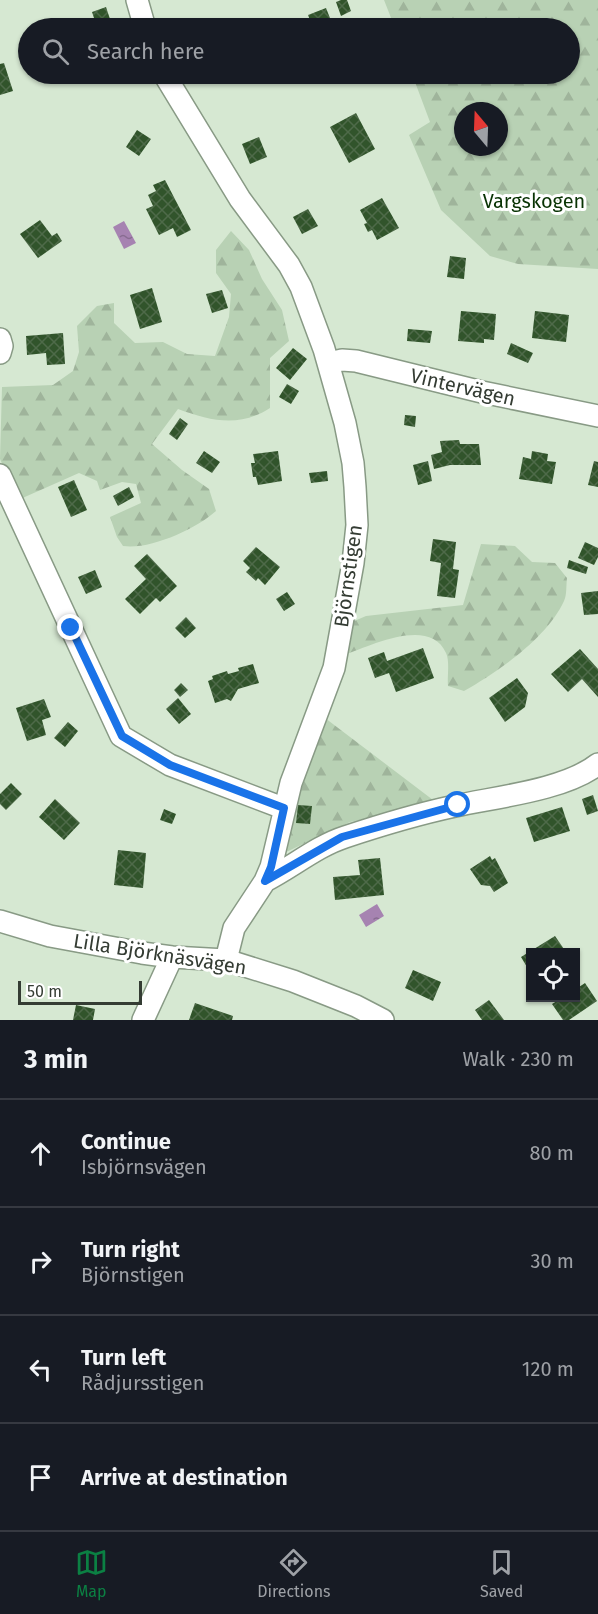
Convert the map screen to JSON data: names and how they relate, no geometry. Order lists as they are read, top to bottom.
{
  "streets": {
    "street": ["Vintervägen", "Björnstigen", "Lilla Björknäsvägen"]
  },
  "crossings": [
    ["Vintervägen", "Björnstigen"],
    ["Björnstigen", "Lilla Björknäsvägen"]
  ],
  "parks": ["Vargskogen"],
  "scale_bar": "50 m",
  "north": "top",
  "page": {
    "search": "Search here",
    "scale": "50 m",
    "heading": ["3 min", "Walk · 230 m"],
    "list": [
      ["Continue", "Isbjörnsvägen", "80 m"],
      ["Turn right", "Björnstigen", "30 m"],
      ["Turn left", "Rådjursstigen", "120 m"],
      "Arrive at destination"
    ],
    "nav": ["Map", "Directions", "Saved"]
  }
}
